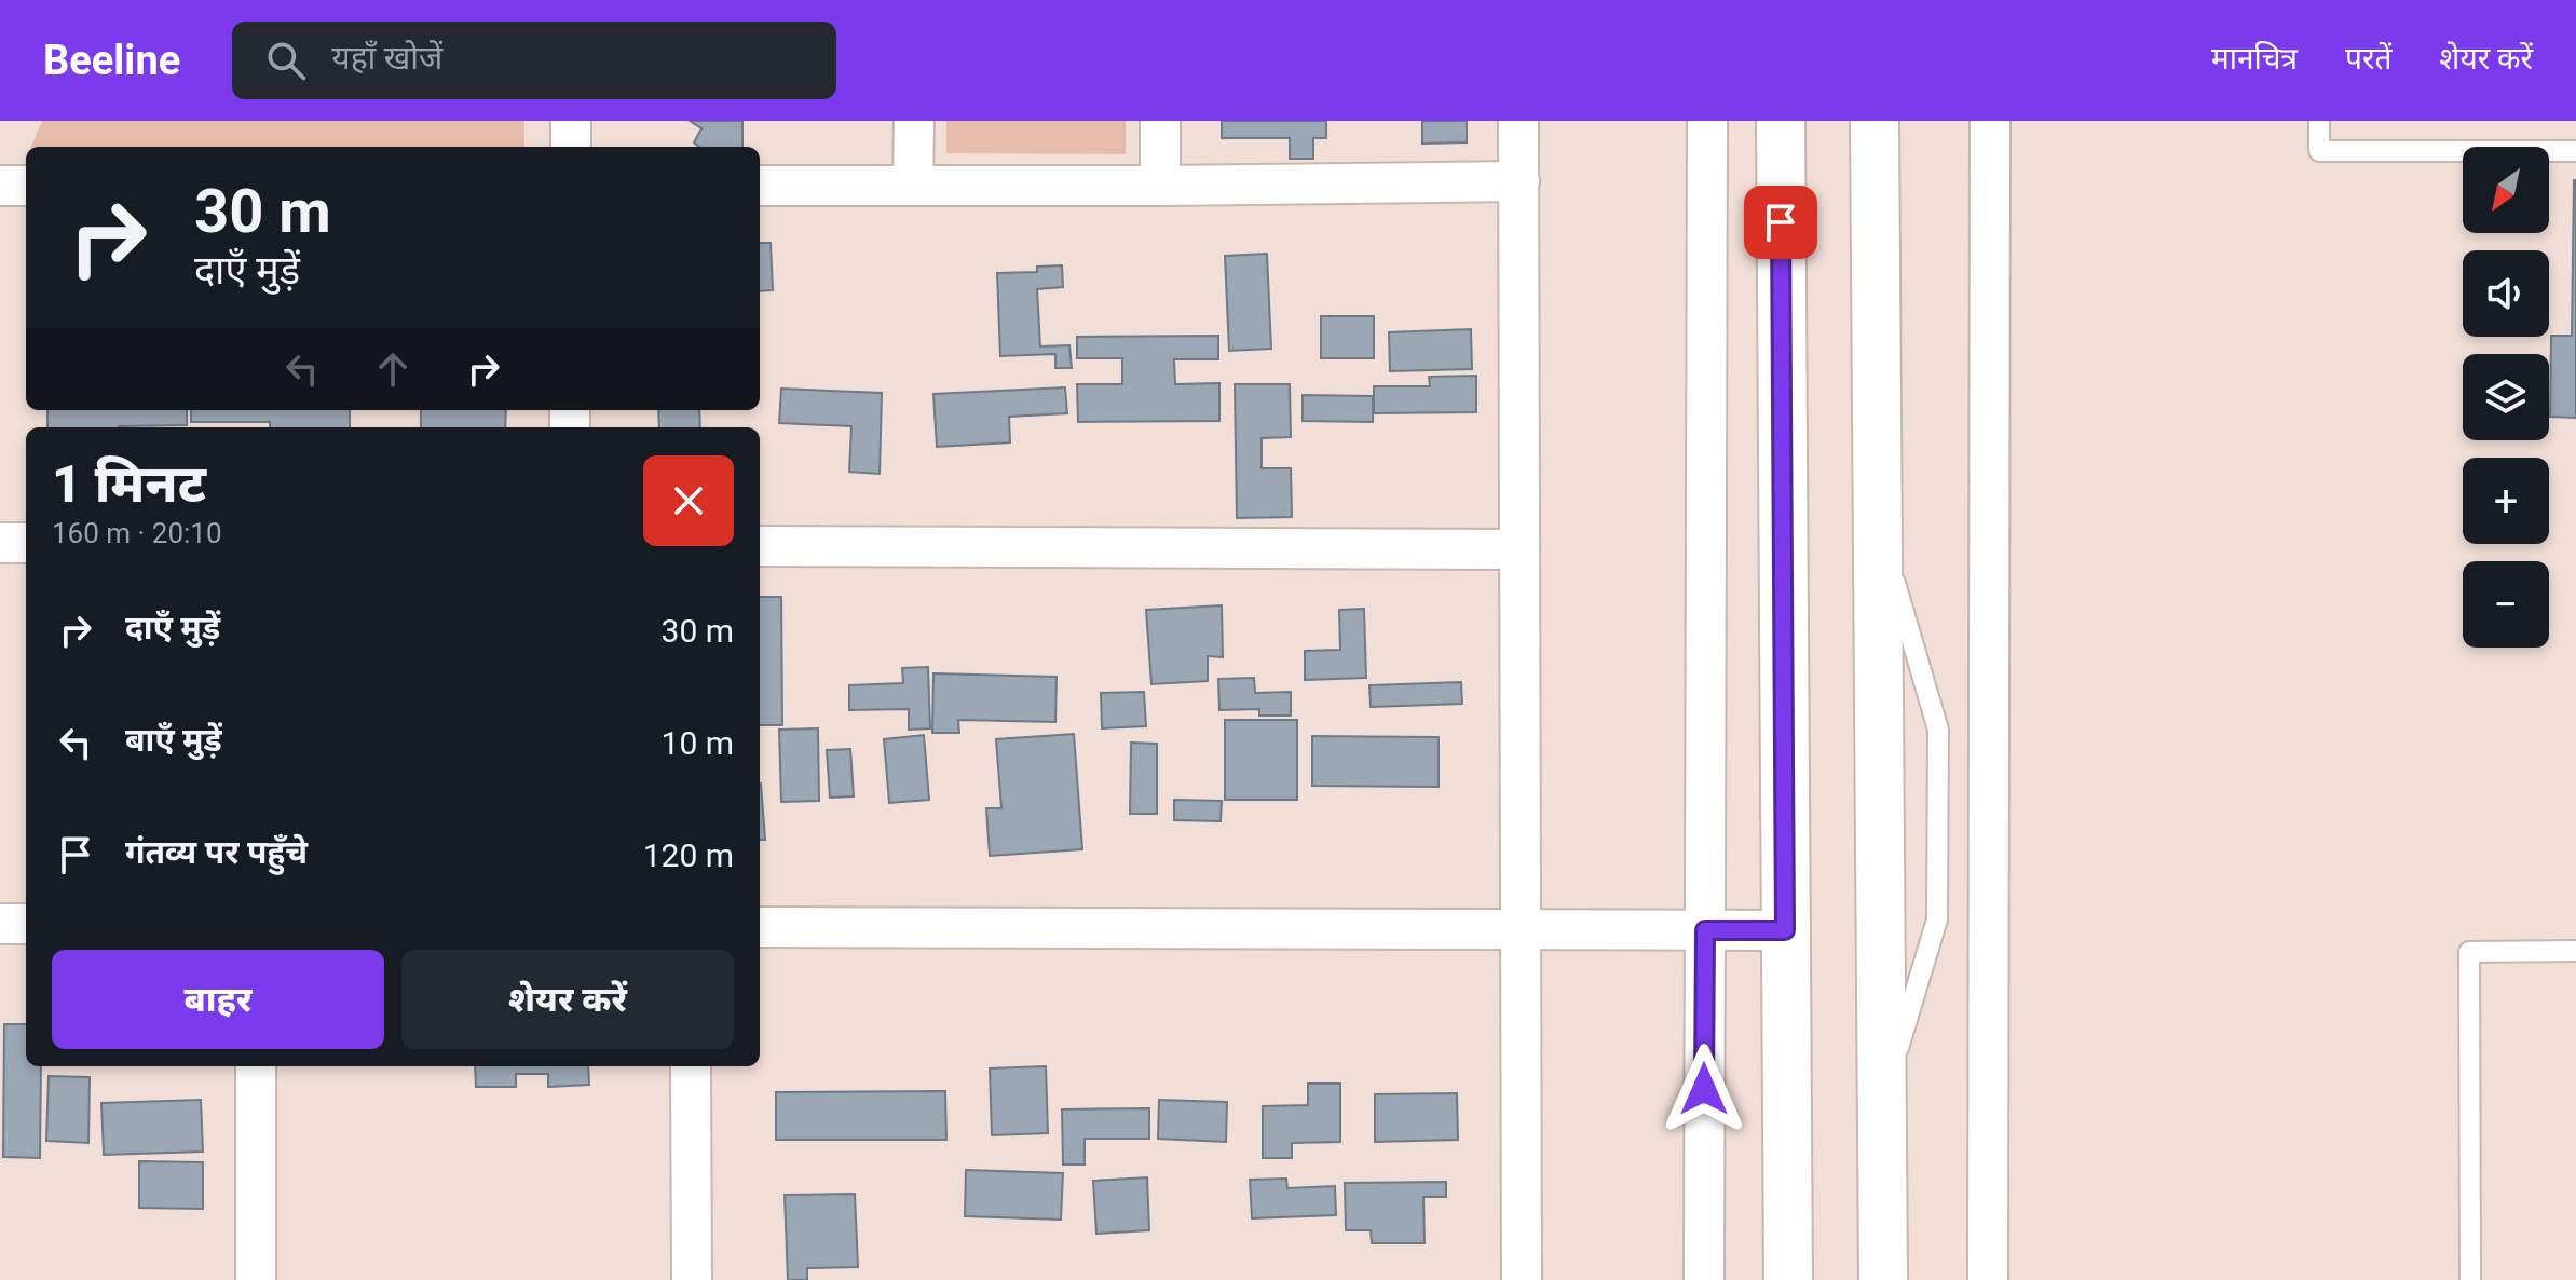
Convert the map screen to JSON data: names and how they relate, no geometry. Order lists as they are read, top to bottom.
{
  "north": "bottom left",
  "page": {
    "header": "Beeline",
    "search": "यहाँ खोजें",
    "nav": ["मानचित्र", "परतें", "शेयर करें"],
    "map_buttons": ["+", "−"],
    "turn": ["30 m", "दाएँ मुड़ें"],
    "heading": ["1 मिनट", "160 m · 20:10"],
    "list": [
      {
        "name": "दाएँ मुड़ें",
        "value": "30 m"
      },
      {
        "name": "बाएँ मुड़ें",
        "value": "10 m"
      },
      {
        "name": "गंतव्य पर पहुँचे",
        "value": "120 m"
      }
    ],
    "buttons": ["बाहर", "शेयर करें"]
  }
}
